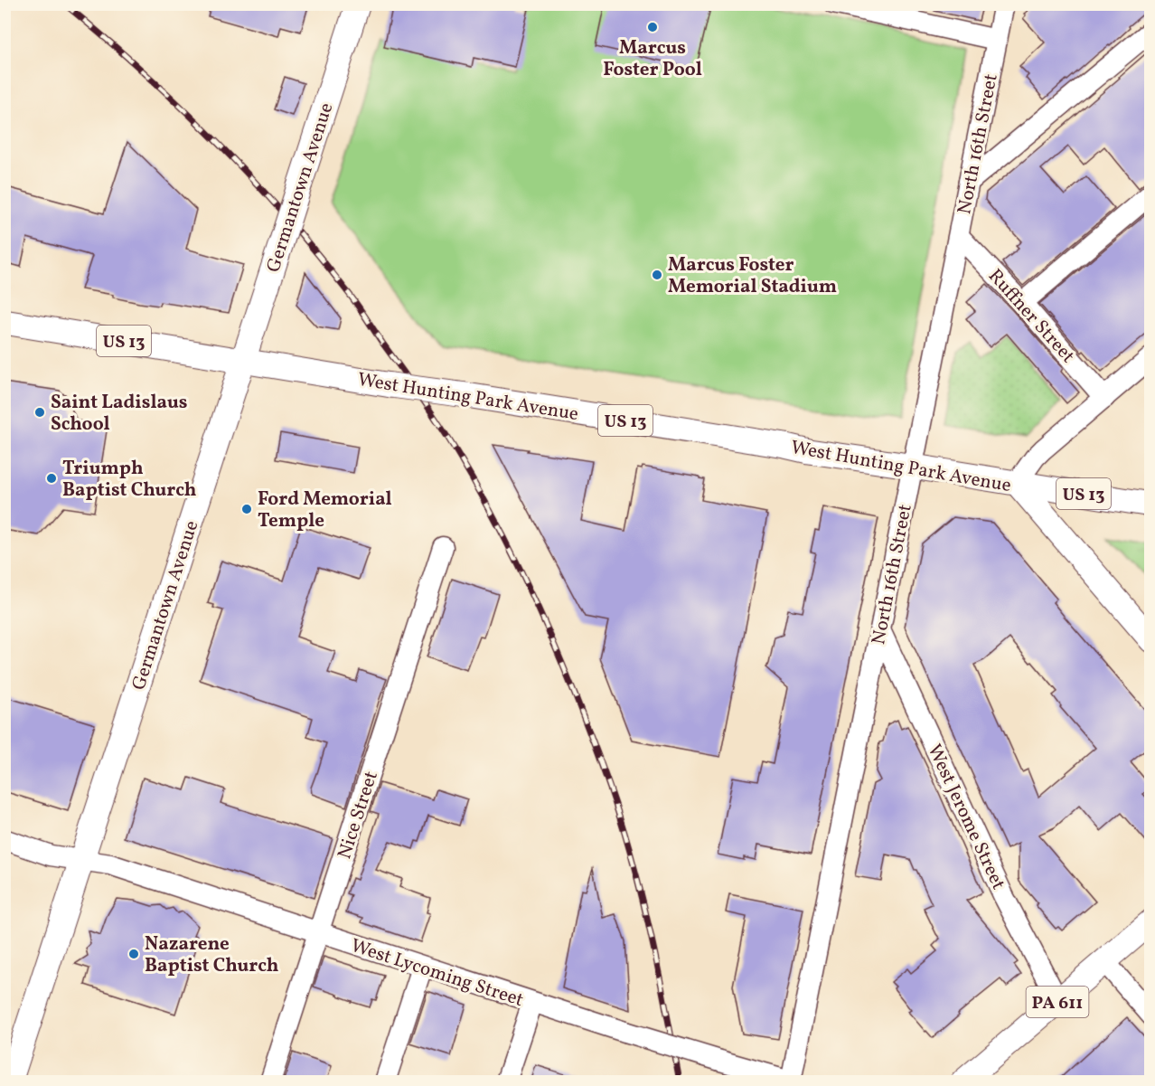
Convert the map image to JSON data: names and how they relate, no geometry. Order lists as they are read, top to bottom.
{
  "streets": {
    "main road": [
      "Germantown Avenue",
      "US 13",
      "West Hunting Park Avenue",
      "PA 611"
    ],
    "street": [
      "North 16th Street",
      "Ruffner Street",
      "Nice Street",
      "West Jerome Street",
      "West Lycoming Street"
    ]
  },
  "crossings": [
    ["North 16th Street", "Ruffner Street"],
    ["North 16th Street", "West Hunting Park Avenue"],
    ["North 16th Street", "West Jerome Street"],
    ["North 16th Street", "West Lycoming Street"],
    ["Germantown Avenue", "West Hunting Park Avenue"],
    ["Germantown Avenue", "West Lycoming Street"],
    ["US 13", "West Hunting Park Avenue"],
    ["Nice Street", "West Lycoming Street"],
    ["West Jerome Street", "PA 611"]
  ],
  "places": [
    "Marcus Foster Pool",
    "Marcus Foster Memorial Stadium",
    "Saint Ladislaus School",
    "Triumph Baptist Church",
    "Ford Memorial Temple",
    "Nazarene Baptist Church"
  ]
}
